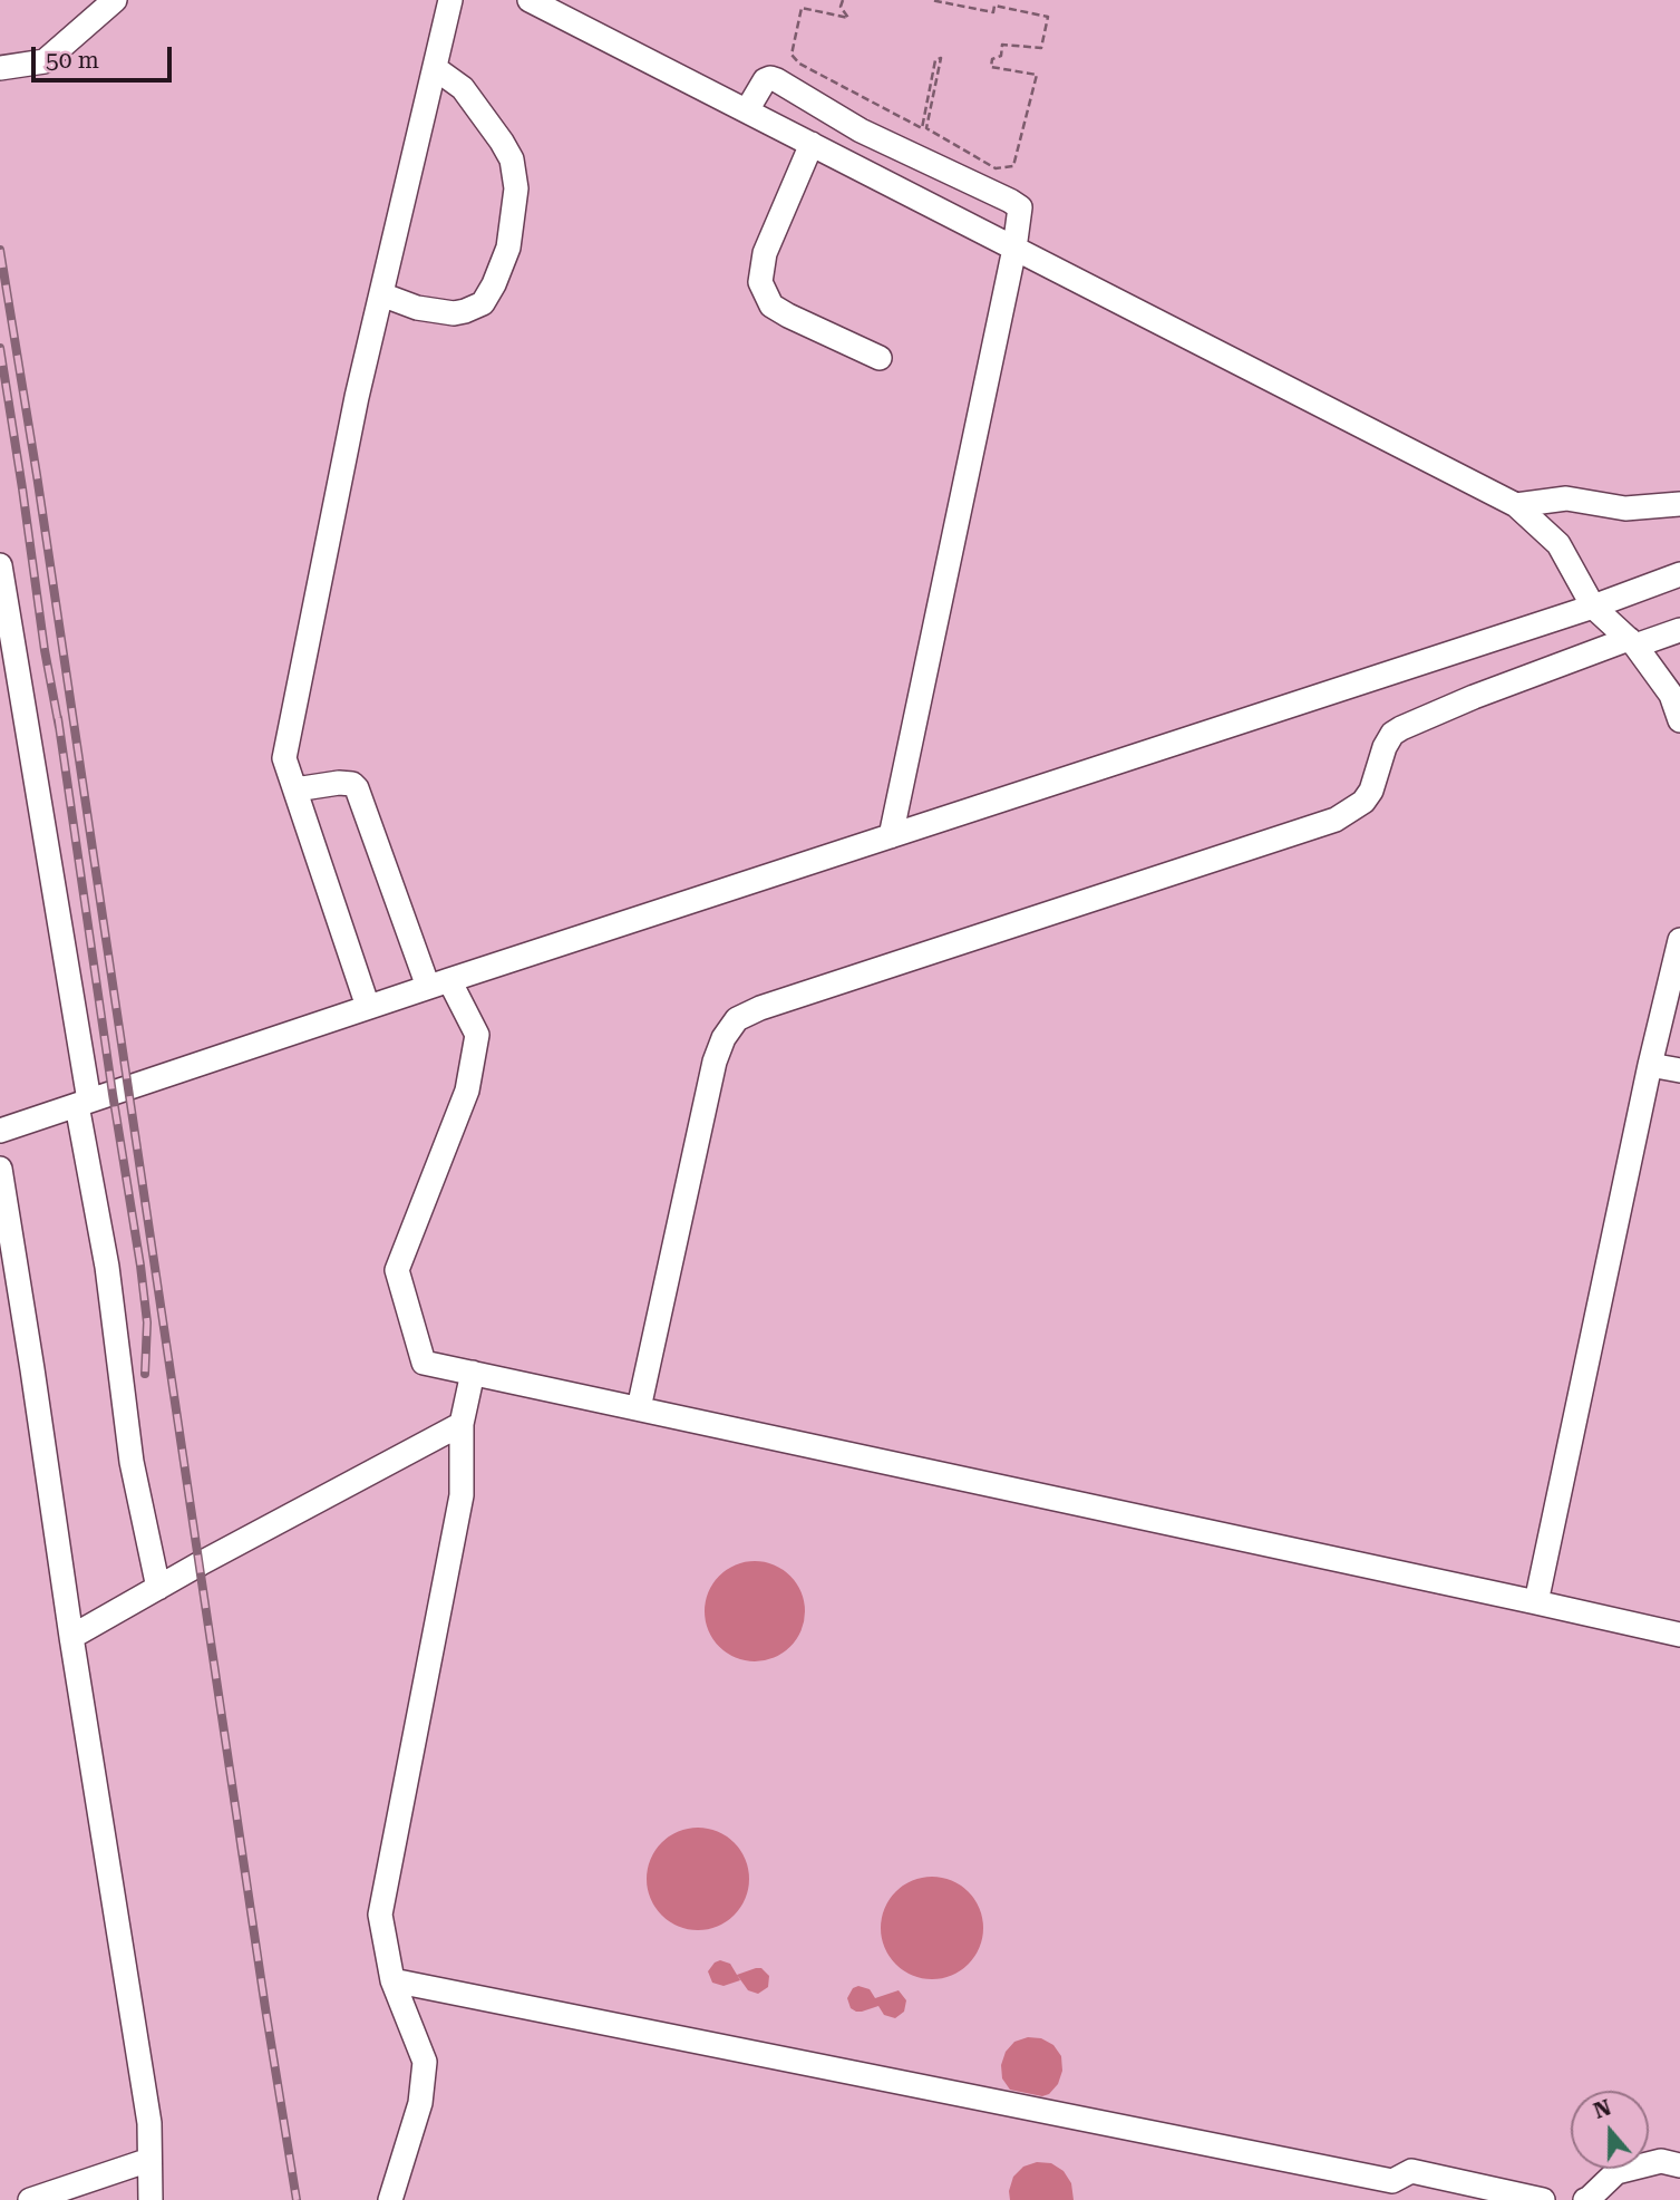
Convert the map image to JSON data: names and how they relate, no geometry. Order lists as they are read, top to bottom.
{
  "scale_bar": "50 m",
  "north": "top"
}
